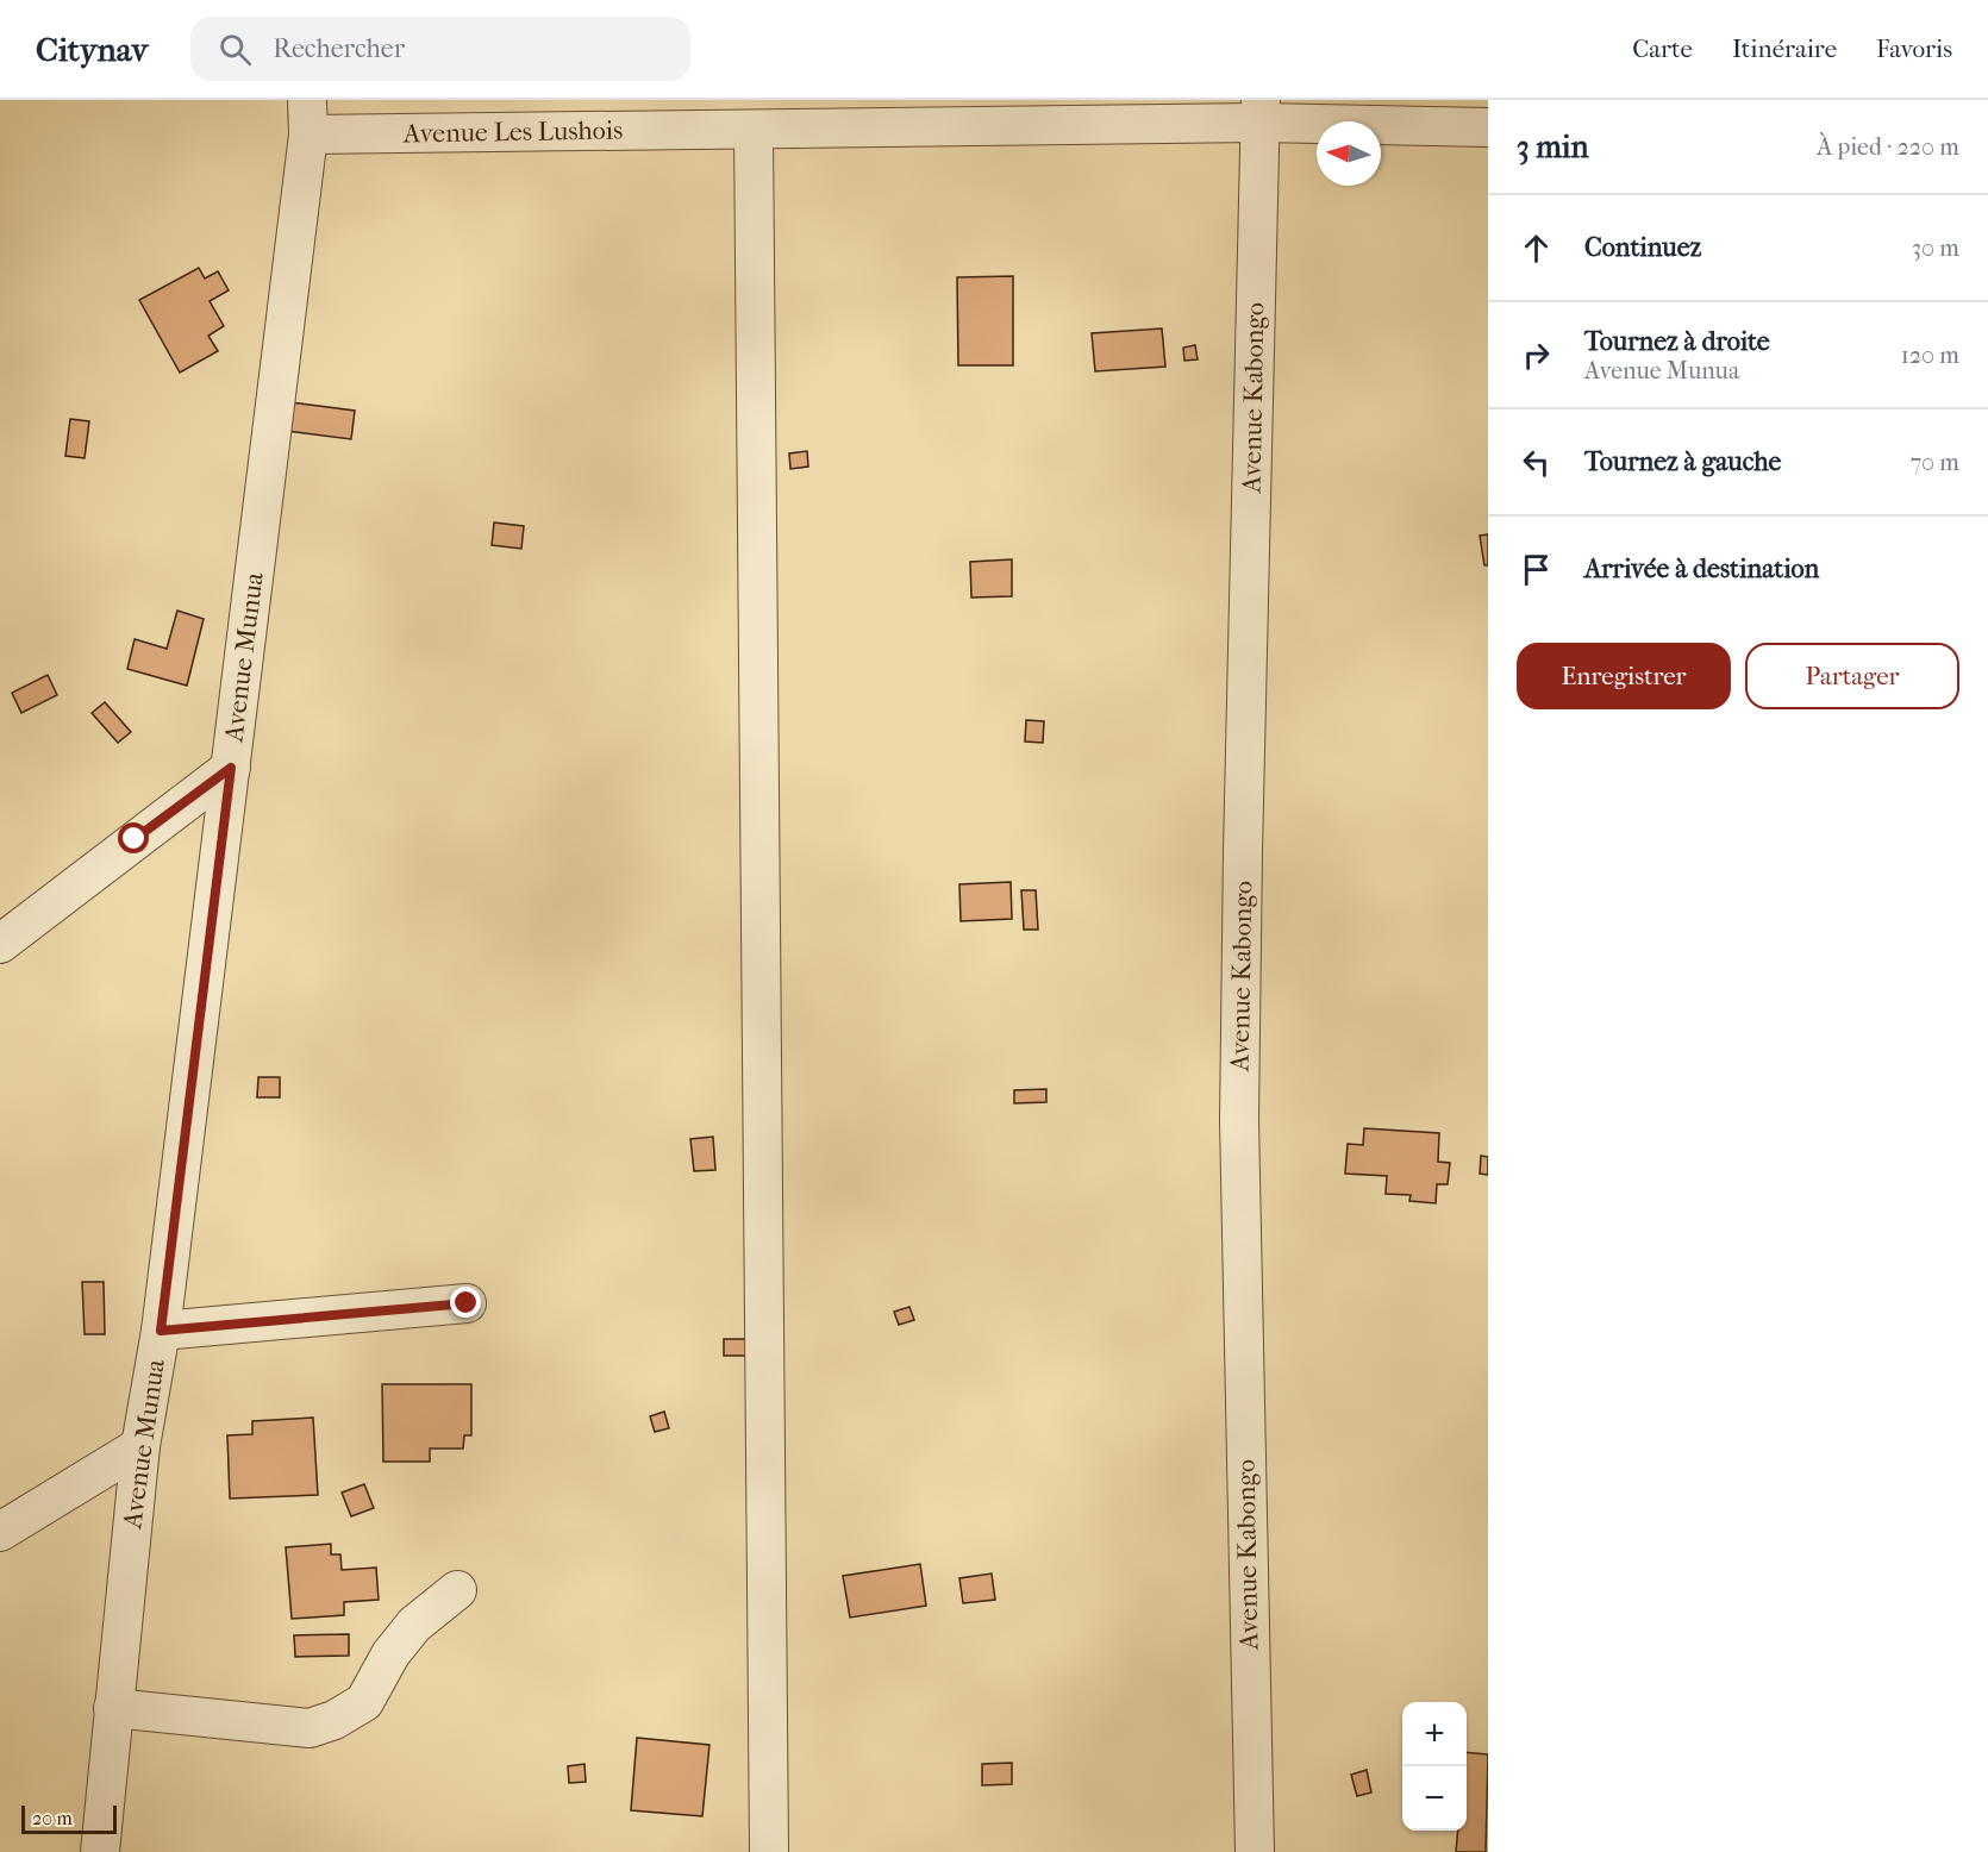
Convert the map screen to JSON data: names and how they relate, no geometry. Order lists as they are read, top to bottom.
{
  "streets": {
    "street": ["Avenue Les Lushois", "Avenue Kabongo", "Avenue Munua"]
  },
  "crossings": [
    ["Avenue Les Lushois", "Avenue Kabongo"],
    ["Avenue Les Lushois", "Avenue Munua"]
  ],
  "scale_bar": "20 m",
  "north": "left",
  "page": {
    "header": "Citynav",
    "search": "Rechercher",
    "nav": ["Carte", "Itinéraire", "Favoris"],
    "heading": ["3 min", "À pied · 220 m"],
    "list": [
      ["Continuez", "30 m"],
      ["Tournez à droite", "Avenue Munua", "120 m"],
      ["Tournez à gauche", "70 m"],
      "Arrivée à destination"
    ],
    "buttons": ["Enregistrer", "Partager"],
    "map_buttons": ["+", "−"],
    "scale": "20 m"
  }
}
